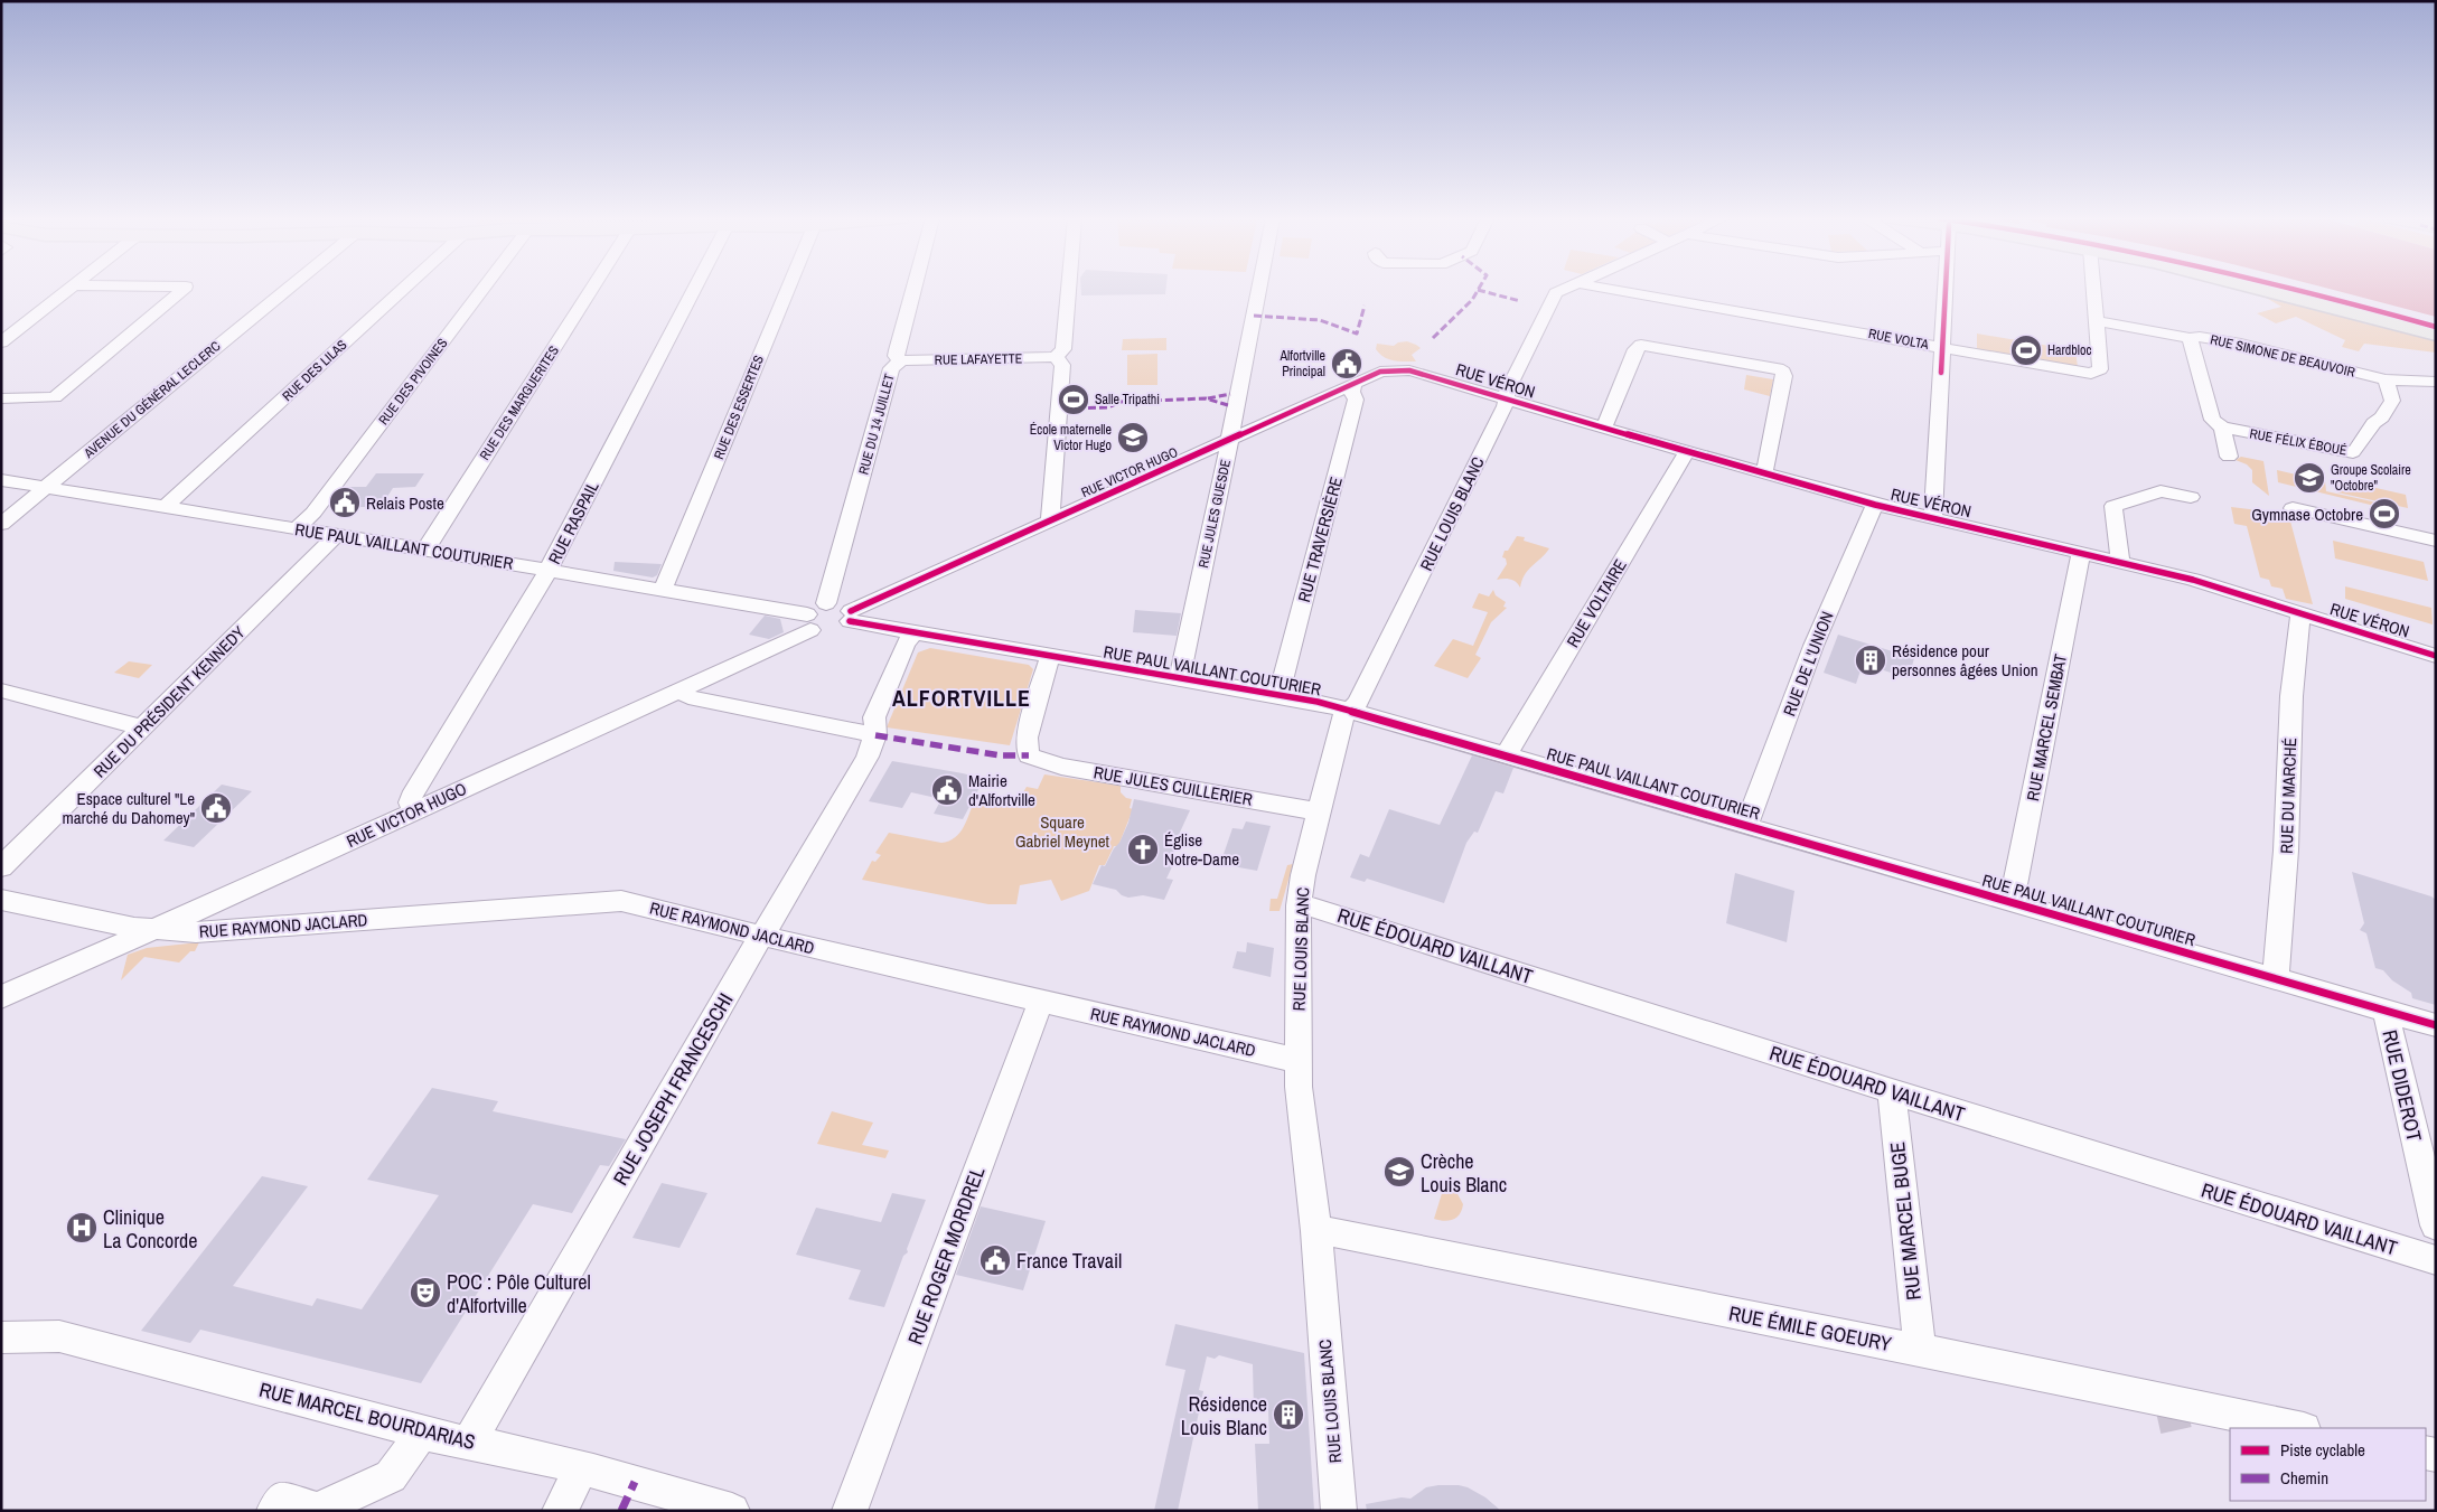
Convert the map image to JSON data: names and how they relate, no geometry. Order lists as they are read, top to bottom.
{
  "streets": {
    "street": [
      "RUE VOLTA",
      "RUE SIMONE DE BEAUVOIR",
      "RUE LAFAYETTE",
      "RUE DES LILAS",
      "RUE VÉRON",
      "RUE DES PIVOINES",
      "AVENUE DU GÉNÉRAL LECLERC",
      "RUE DES MARGUERITES",
      "RUE DES ESSERTES",
      "RUE DU 14 JUILLET",
      "RUE FÉLIX ÉBOUÉ",
      "RUE VICTOR HUGO",
      "RUE JULES GUESDE",
      "RUE LOUIS BLANC",
      "RUE RASPAIL",
      "RUE TRAVERSIÈRE",
      "RUE PAUL VAILLANT COUTURIER",
      "RUE VOLTAIRE",
      "RUE DE L'UNION",
      "RUE DU PRÉSIDENT KENNEDY",
      "RUE MARCEL SEMBAT",
      "RUE JULES CUILLERIER",
      "RUE DU MARCHÉ",
      "RUE RAYMOND JACLARD",
      "RUE ÉDOUARD VAILLANT",
      "RUE DIDEROT",
      "RUE JOSEPH FRANCESCHI",
      "RUE MARCEL BUGE",
      "RUE ROGER MORDREL",
      "RUE ÉMILE GOEURY",
      "RUE MARCEL BOURDARIAS"
    ]
  },
  "crossings": [
    ["RUE VOLTA", "RUE SIMONE DE BEAUVOIR"],
    ["RUE SIMONE DE BEAUVOIR", "RUE FÉLIX ÉBOUÉ"],
    ["RUE LAFAYETTE", "RUE DU 14 JUILLET"],
    ["RUE DES LILAS", "RUE PAUL VAILLANT COUTURIER"],
    ["RUE VÉRON", "RUE VICTOR HUGO"],
    ["RUE VÉRON", "RUE LOUIS BLANC"],
    ["RUE VÉRON", "RUE VOLTAIRE"],
    ["RUE VÉRON", "RUE DE L'UNION"],
    ["RUE VÉRON", "RUE MARCEL SEMBAT"],
    ["RUE VÉRON", "RUE DU MARCHÉ"],
    ["RUE DES PIVOINES", "RUE PAUL VAILLANT COUTURIER"],
    ["AVENUE DU GÉNÉRAL LECLERC", "RUE PAUL VAILLANT COUTURIER"],
    ["RUE DES MARGUERITES", "RUE PAUL VAILLANT COUTURIER"],
    ["RUE DES ESSERTES", "RUE PAUL VAILLANT COUTURIER"],
    ["RUE DU 14 JUILLET", "RUE VICTOR HUGO"],
    ["RUE DU 14 JUILLET", "RUE PAUL VAILLANT COUTURIER"],
    ["RUE VICTOR HUGO", "RUE JULES GUESDE"],
    ["RUE VICTOR HUGO", "RUE RASPAIL"],
    ["RUE VICTOR HUGO", "RUE TRAVERSIÈRE"],
    ["RUE VICTOR HUGO", "RUE PAUL VAILLANT COUTURIER"],
    ["RUE VICTOR HUGO", "RUE RAYMOND JACLARD"],
    ["RUE JULES GUESDE", "RUE PAUL VAILLANT COUTURIER"],
    ["RUE LOUIS BLANC", "RUE PAUL VAILLANT COUTURIER"],
    ["RUE LOUIS BLANC", "RUE JULES CUILLERIER"],
    ["RUE LOUIS BLANC", "RUE RAYMOND JACLARD"],
    ["RUE LOUIS BLANC", "RUE ÉDOUARD VAILLANT"],
    ["RUE LOUIS BLANC", "RUE ÉMILE GOEURY"],
    ["RUE RASPAIL", "RUE PAUL VAILLANT COUTURIER"],
    ["RUE TRAVERSIÈRE", "RUE PAUL VAILLANT COUTURIER"],
    ["RUE PAUL VAILLANT COUTURIER", "RUE VOLTAIRE"],
    ["RUE PAUL VAILLANT COUTURIER", "RUE DE L'UNION"],
    ["RUE PAUL VAILLANT COUTURIER", "RUE DU PRÉSIDENT KENNEDY"],
    ["RUE PAUL VAILLANT COUTURIER", "RUE MARCEL SEMBAT"],
    ["RUE PAUL VAILLANT COUTURIER", "RUE JULES CUILLERIER"],
    ["RUE PAUL VAILLANT COUTURIER", "RUE DU MARCHÉ"],
    ["RUE PAUL VAILLANT COUTURIER", "RUE DIDEROT"],
    ["RUE PAUL VAILLANT COUTURIER", "RUE JOSEPH FRANCESCHI"],
    ["RUE RAYMOND JACLARD", "RUE JOSEPH FRANCESCHI"],
    ["RUE RAYMOND JACLARD", "RUE ROGER MORDREL"],
    ["RUE ÉDOUARD VAILLANT", "RUE MARCEL BUGE"],
    ["RUE JOSEPH FRANCESCHI", "RUE MARCEL BOURDARIAS"],
    ["RUE MARCEL BUGE", "RUE ÉMILE GOEURY"]
  ],
  "districts": ["ALFORTVILLE"],
  "parks": ["Square Gabriel Meynet"],
  "places": {
    "sports": ["Hardbloc", "Salle Tripathi", "Gymnase Octobre"],
    "public building": [
      "Alfortville Principal",
      "Relais Poste",
      "Mairie d'Alfortville",
      "Espace culturel \"Le marché du Dahomey\"",
      "France Travail"
    ],
    "school or university": ["École maternelle Victor Hugo", "Groupe Scolaire \"Octobre\"", "Crèche Louis Blanc"],
    "building": ["Résidence pour personnes âgées Union", "Résidence Louis Blanc"],
    "church": ["Église Notre-Dame"],
    "hospital": ["Clinique La Concorde"],
    "theatre": ["POC : Pôle Culturel d'Alfortville"]
  },
  "legend": ["Piste cyclable", "Chemin"]
}
